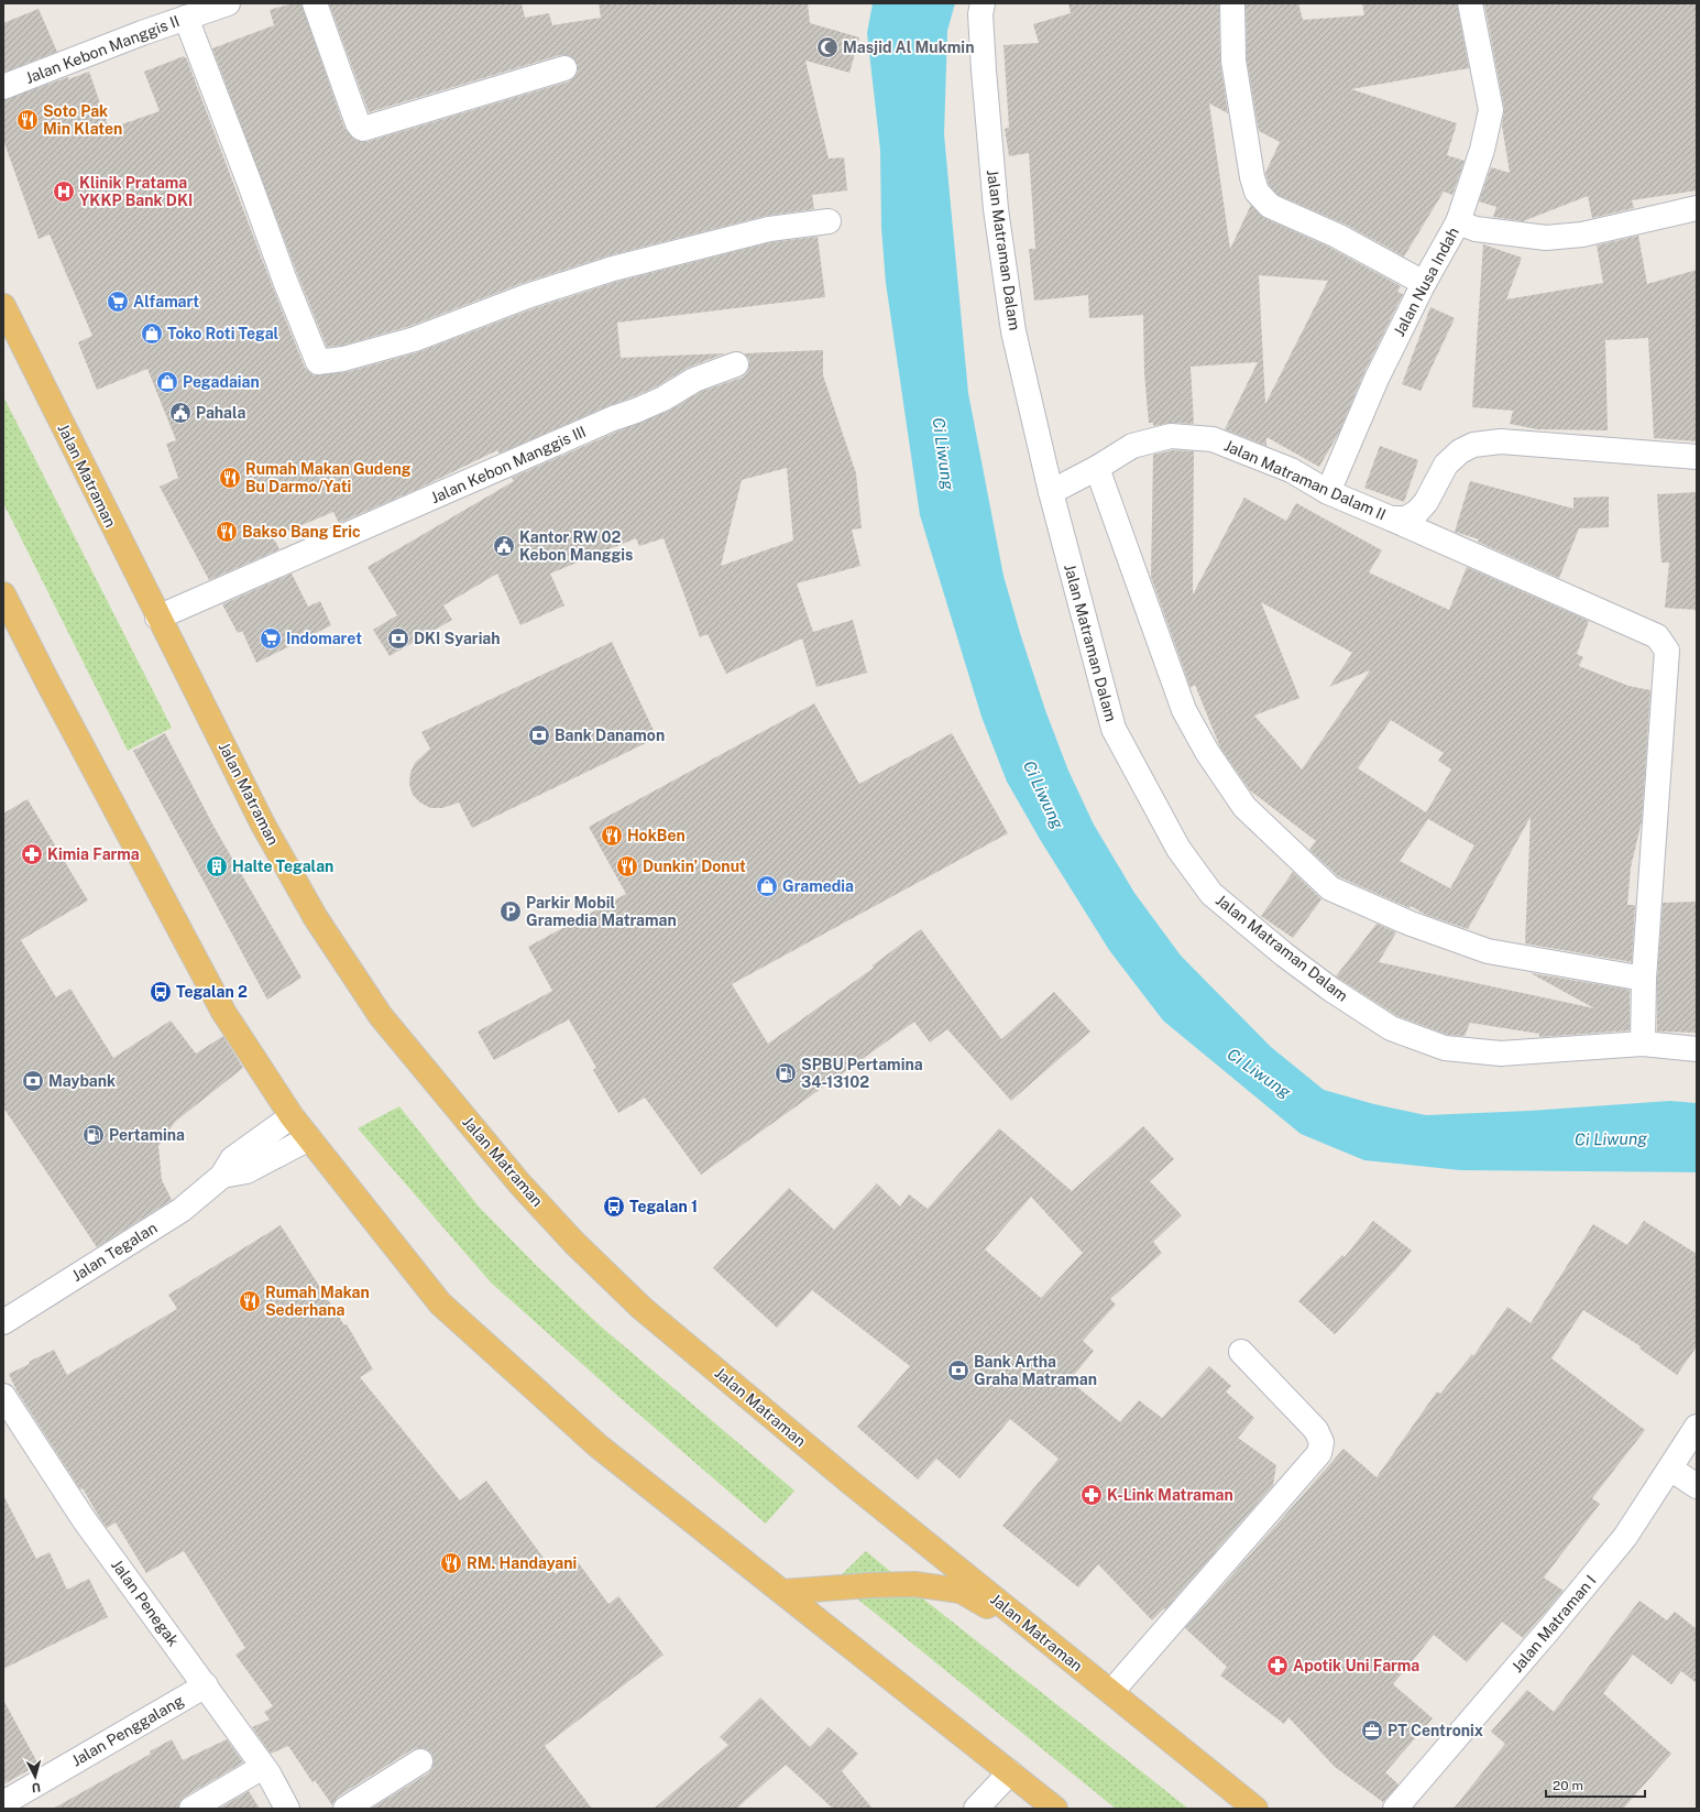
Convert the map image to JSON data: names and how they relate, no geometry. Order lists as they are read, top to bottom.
{
  "streets": {
    "main road": ["Jalan Matraman"],
    "street": [
      "Jalan Kebon Manggis II",
      "Jalan Matraman Dalam",
      "Jalan Nusa Indah",
      "Jalan Kebon Manggis III",
      "Jalan Matraman Dalam II",
      "Jalan Tegalan",
      "Jalan Penegak",
      "Jalan Matraman I",
      "Jalan Penggalang"
    ]
  },
  "crossings": [
    ["Jalan Nusa Indah", "Jalan Matraman Dalam II"],
    ["Jalan Kebon Manggis III", "Jalan Matraman"],
    ["Jalan Penegak", "Jalan Penggalang"]
  ],
  "water": ["Ci Liwung"],
  "places": {
    "mosque": ["Masjid Al Mukmin"],
    "restaurant": [
      "Soto Pak Min Klaten",
      "Rumah Makan Gudeng Bu Darmo/Yati",
      "Bakso Bang Eric",
      "HokBen",
      "Dunkin’ Donut",
      "Rumah Makan Sederhana",
      "RM. Handayani"
    ],
    "hospital": ["Klinik Pratama YKKP Bank DKI"],
    "supermarket": ["Alfamart", "Indomaret"],
    "shop": ["Toko Roti Tegal", "Pegadaian", "Gramedia"],
    "public building": ["Pahala", "Kantor RW 02 Kebon Manggis"],
    "bank": [
      "DKI Syariah",
      "Bank Danamon",
      "Maybank",
      "Bank Artha Graha Matraman"
    ],
    "pharmacy": ["Kimia Farma", "K-Link Matraman", "Apotik Uni Farma"],
    "building": ["Halte Tegalan"],
    "parking": ["Parkir Mobil Gramedia Matraman"],
    "bus stop": ["Tegalan 2", "Tegalan 1"],
    "fuel station": ["SPBU Pertamina 34-13102", "Pertamina"],
    "office": ["PT Centronix"]
  },
  "scale_bar": "20 m",
  "north": "bottom"
}
